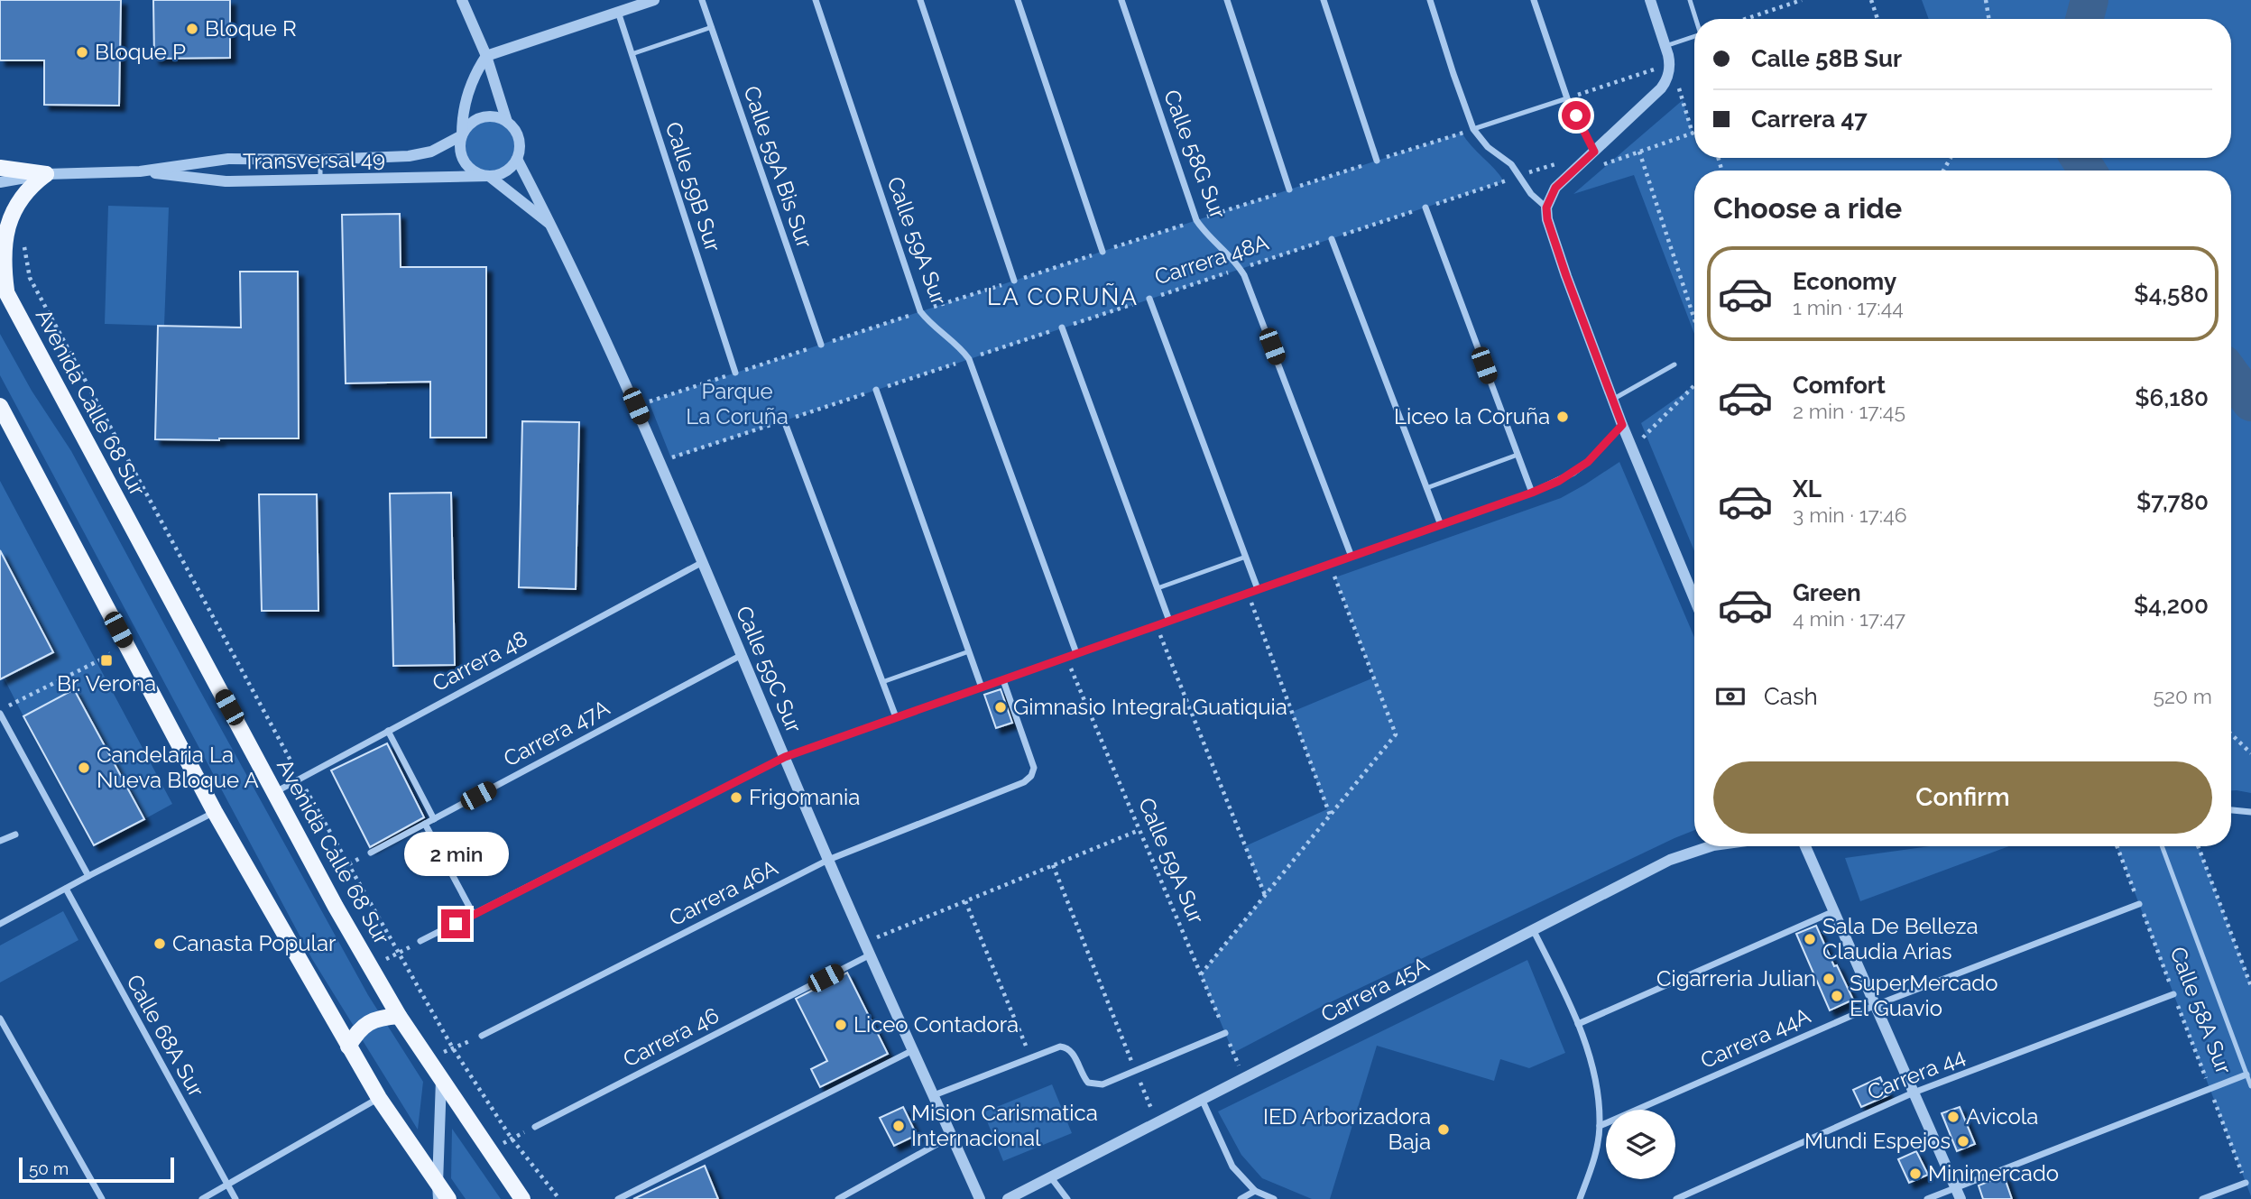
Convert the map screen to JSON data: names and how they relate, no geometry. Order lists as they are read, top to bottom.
{
  "streets": {
    "main road": ["Avenida Calle 68 Sur"],
    "street": [
      "Calle 58G Sur",
      "Transversal 49",
      "Calle 59A Bis Sur",
      "Calle 59B Sur",
      "Calle 59A Sur",
      "Carrera 48",
      "Calle 59C Sur",
      "Carrera 47A",
      "Carrera 46A",
      "Carrera 45A",
      "Calle 68A Sur",
      "Carrera 46",
      "Carrera 44A",
      "Carrera 44"
    ],
    "path": ["Carrera 48A", "Calle 58A Sur"]
  },
  "crossings": [
    ["Calle 58G Sur", "Carrera 48A"],
    ["Transversal 49", "Calle 59C Sur"],
    ["Calle 59A Sur", "Carrera 48A"],
    ["Calle 59A Sur", "Carrera 45A"],
    ["Carrera 48A", "Calle 59C Sur"],
    ["Avenida Calle 68 Sur", "Carrera 48"],
    ["Carrera 48", "Calle 59C Sur"],
    ["Calle 59C Sur", "Carrera 47A"],
    ["Calle 59C Sur", "Carrera 46A"],
    ["Calle 59C Sur", "Carrera 46"],
    ["Calle 58A Sur", "Carrera 44A"],
    ["Calle 58A Sur", "Carrera 44"]
  ],
  "districts": ["LA CORUÑA"],
  "parks": ["Parque La Coruña"],
  "places": {
    "other": [
      "Bloque R",
      "Bloque P",
      "Liceo la Coruña",
      "Gimnasio Integral Guatiquia",
      "Candelaria La Nueva Bloque A",
      "Frigomania",
      "Sala De Belleza Claudia Arias",
      "Canasta Popular",
      "Cigarreria Julian",
      "SuperMercado El Guavio",
      "Liceo Contadora",
      "Avicola",
      "Mision Carismatica Internacional",
      "IED Arborizadora Baja",
      "Mundi Espejos",
      "Minimercado"
    ],
    "transit": ["Br. Verona"]
  },
  "scale_bar": "50 m",
  "page": {
    "banner": ["Calle 58B Sur", "Carrera 47"],
    "heading": "Choose a ride",
    "list": [
      {
        "name": "Economy",
        "note": "1 min · 17:44",
        "value": "$4,580"
      },
      {
        "name": "Comfort",
        "note": "2 min · 17:45",
        "value": "$6,180"
      },
      {
        "name": "XL",
        "note": "3 min · 17:46",
        "value": "$7,780"
      },
      {
        "name": "Green",
        "note": "4 min · 17:47",
        "value": "$4,200"
      }
    ],
    "pay": ["Cash", "520 m"],
    "buttons": "Confirm",
    "bubble": "2 min",
    "scale": "50 m"
  }
}
